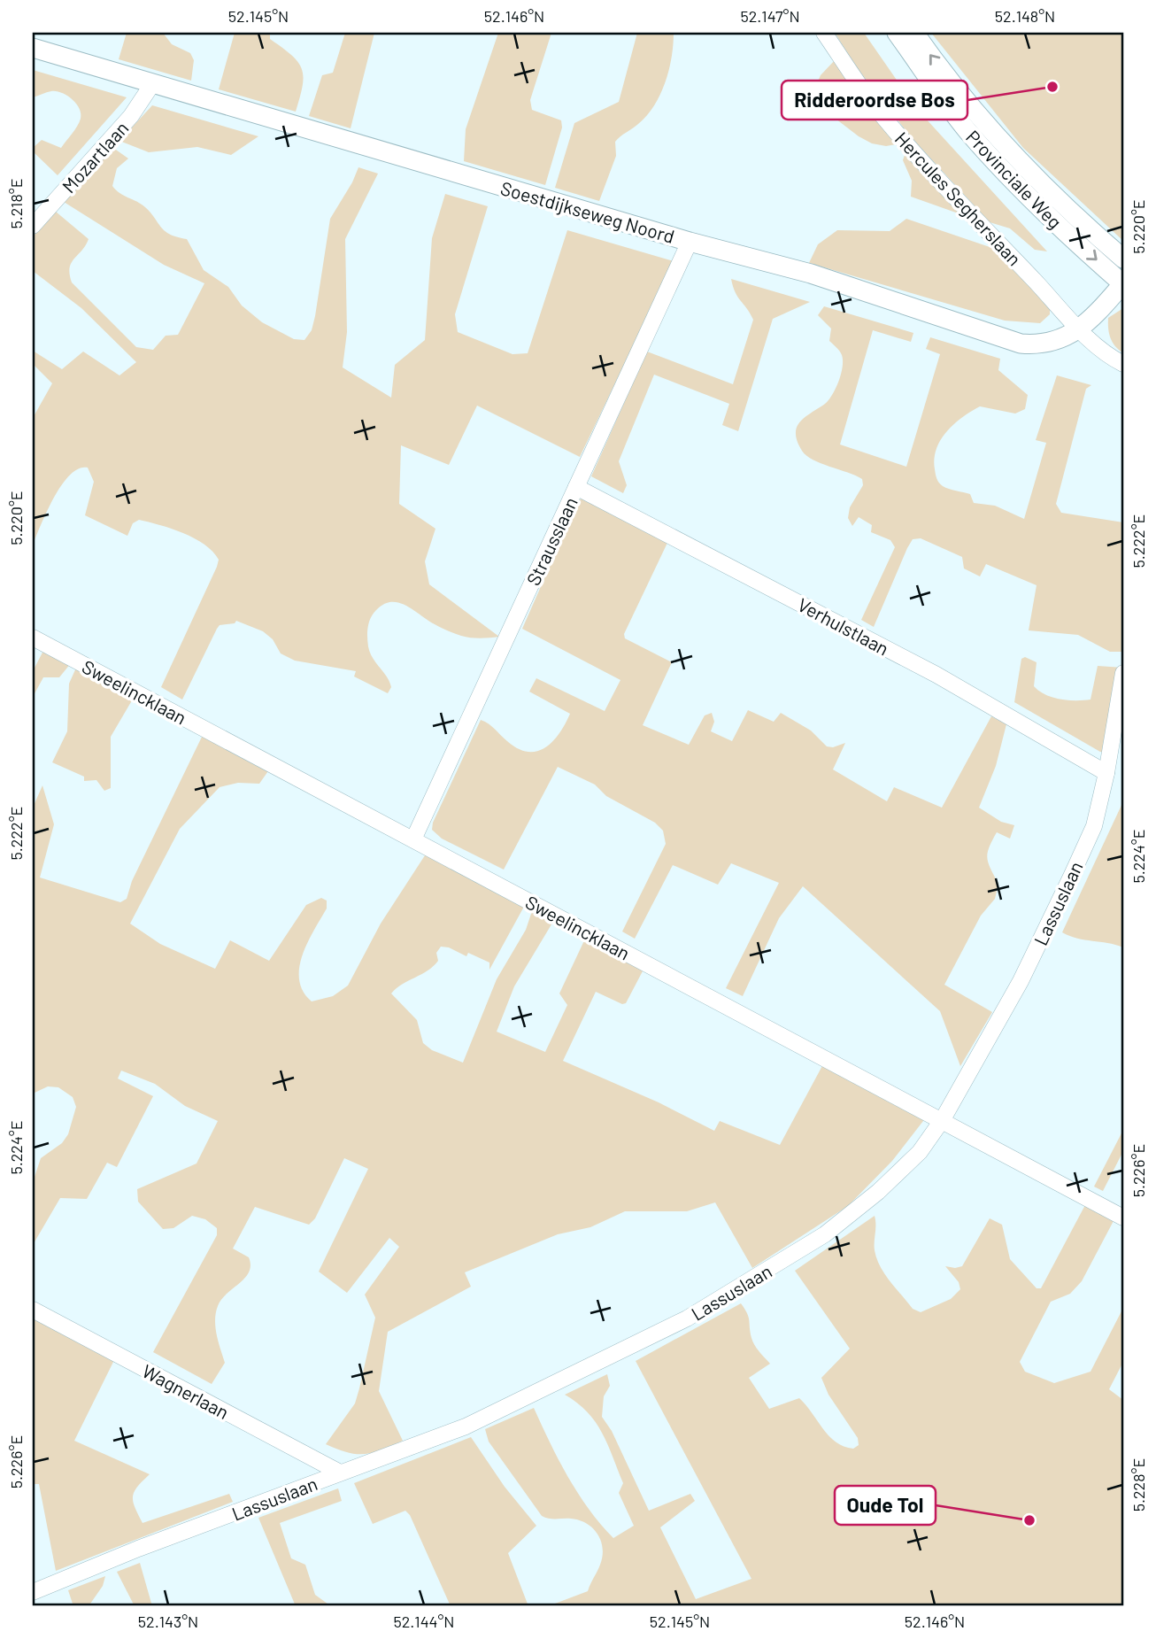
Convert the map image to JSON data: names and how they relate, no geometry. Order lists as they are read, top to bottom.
{
  "streets": {
    "main road": ["Provinciale Weg", "Soestdijkseweg Noord"],
    "street": [
      "Mozartlaan",
      "Hercules Segherslaan",
      "Strausslaan",
      "Verhulstlaan",
      "Sweelincklaan",
      "Lassuslaan",
      "Wagnerlaan"
    ]
  },
  "crossings": [
    ["Mozartlaan", "Soestdijkseweg Noord"],
    ["Provinciale Weg", "Soestdijkseweg Noord"],
    ["Hercules Segherslaan", "Soestdijkseweg Noord"],
    ["Soestdijkseweg Noord", "Strausslaan"],
    ["Strausslaan", "Verhulstlaan"],
    ["Strausslaan", "Sweelincklaan"],
    ["Verhulstlaan", "Lassuslaan"],
    ["Sweelincklaan", "Lassuslaan"],
    ["Lassuslaan", "Wagnerlaan"]
  ],
  "places": ["Ridderoordse Bos", "Oude Tol"],
  "coordinates": [
    "52.145°N",
    "52.146°N",
    "52.147°N",
    "52.148°N",
    "5.218°E",
    "5.220°E",
    "5.222°E",
    "5.224°E",
    "5.226°E",
    "5.228°E",
    "52.143°N",
    "52.144°N"
  ]
}
